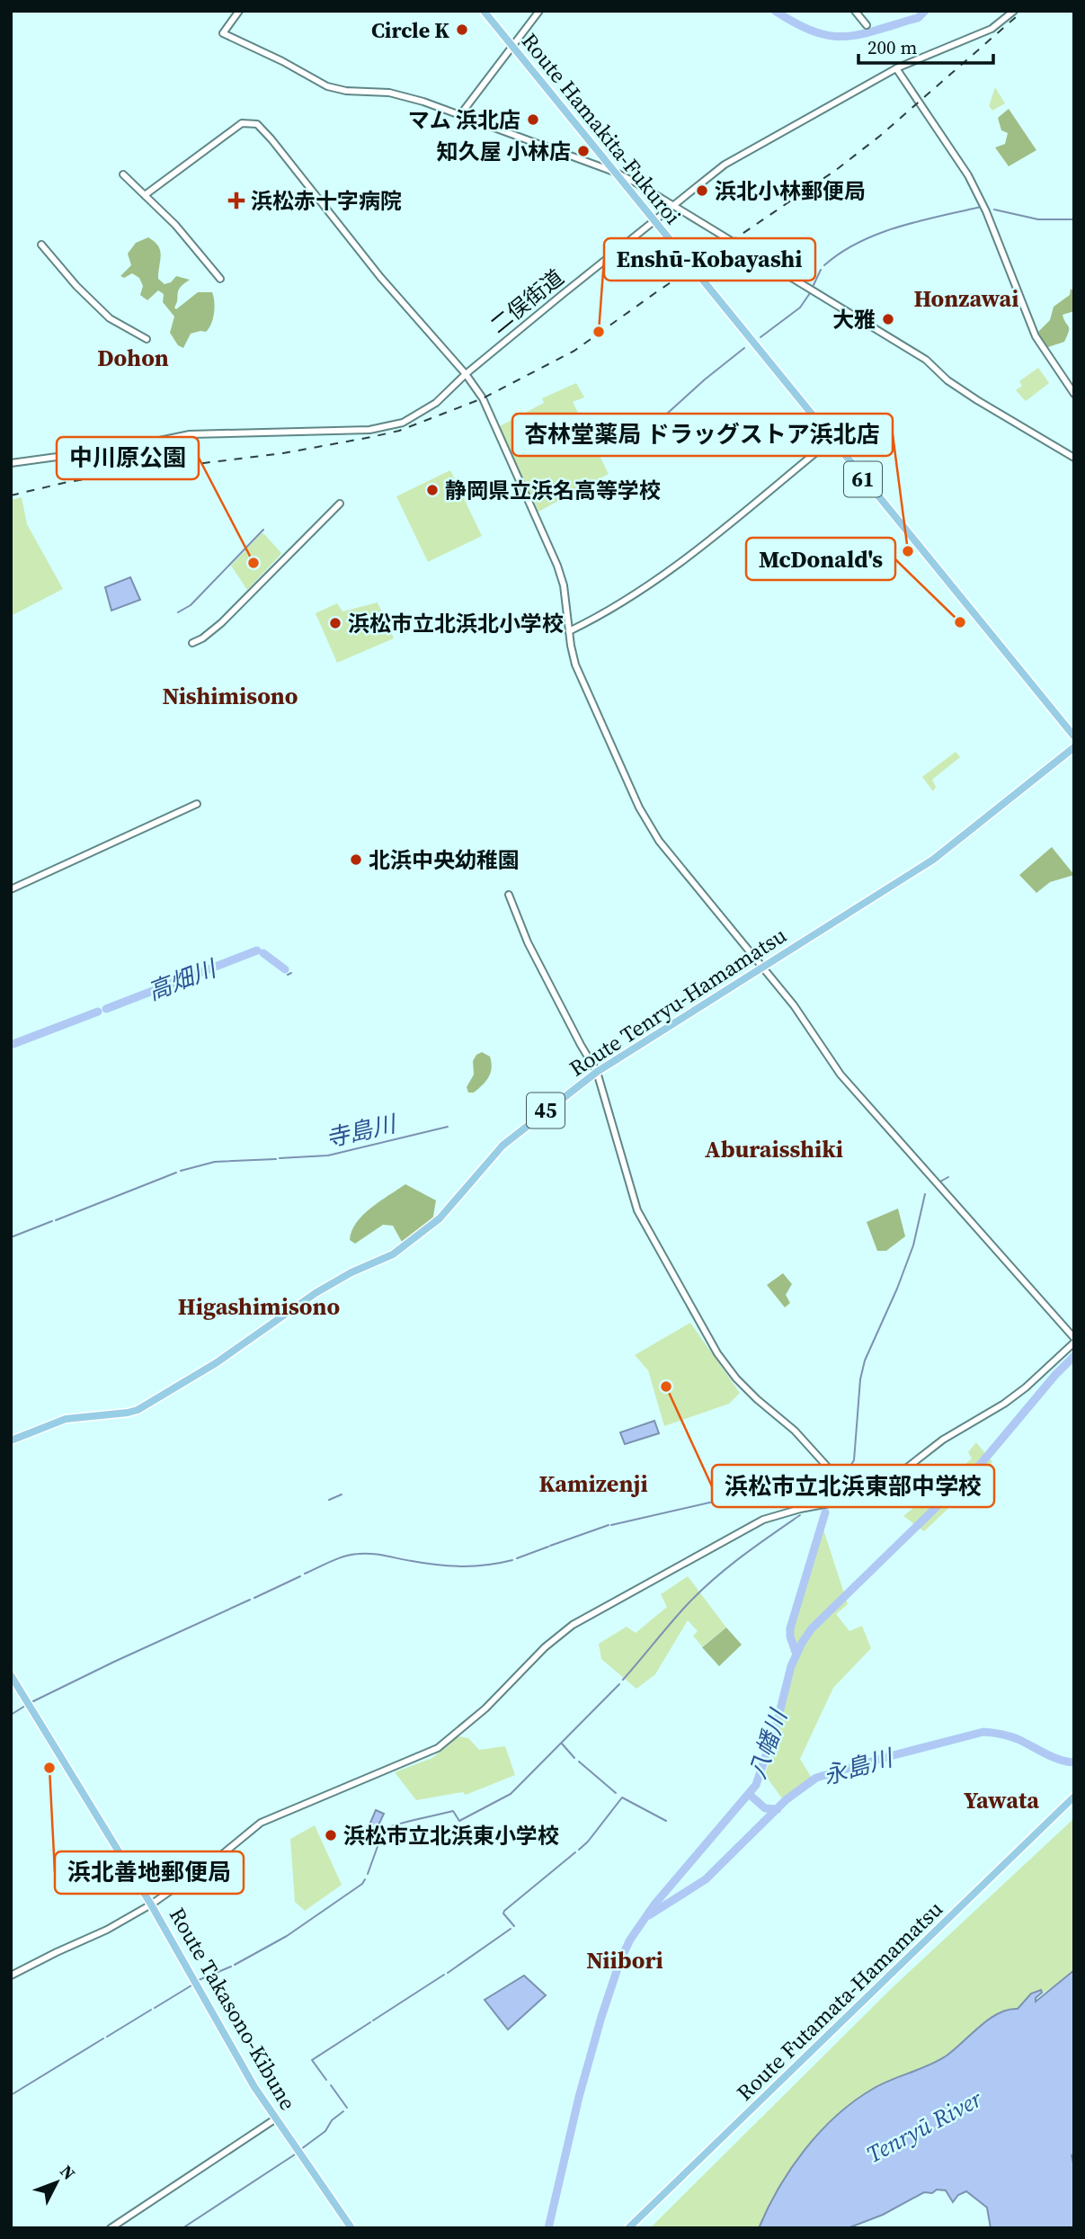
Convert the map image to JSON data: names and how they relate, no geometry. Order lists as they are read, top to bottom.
{
  "streets": {
    "main road": [
      "Route Hamakita-Fukuroi",
      "61",
      "Route Tenryu-Hamamatsu",
      "45",
      "Route Futamata-Hamamatsu",
      "Route Takasono-Kibune"
    ],
    "street": ["二俣街道"]
  },
  "crossings": [
    ["Route Hamakita-Fukuroi", "二俣街道"]
  ],
  "districts": [
    "Honzawai",
    "Dohon",
    "Nishimisono",
    "Aburaisshiki",
    "Higashimisono",
    "Kamizenji",
    "Yawata",
    "Niibori"
  ],
  "water": [
    "高畑川",
    "寺島川",
    "八幡川",
    "永島川",
    "Tenryū River"
  ],
  "places": {
    "other": [
      "Circle K",
      "マム 浜北店",
      "知久屋 小林店",
      "浜北小林郵便局",
      "大雅",
      "Enshū-Kobayashi",
      "静岡県立浜名高等学校",
      "杏林堂薬局 ドラッグストア浜北店",
      "中川原公園",
      "McDonald's",
      "浜松市立北浜北小学校",
      "北浜中央幼稚園",
      "浜松市立北浜東部中学校",
      "浜北善地郵便局",
      "浜松市立北浜東小学校"
    ],
    "health": ["浜松赤十字病院"]
  },
  "scale_bar": "200 m",
  "north": "top right"
}
